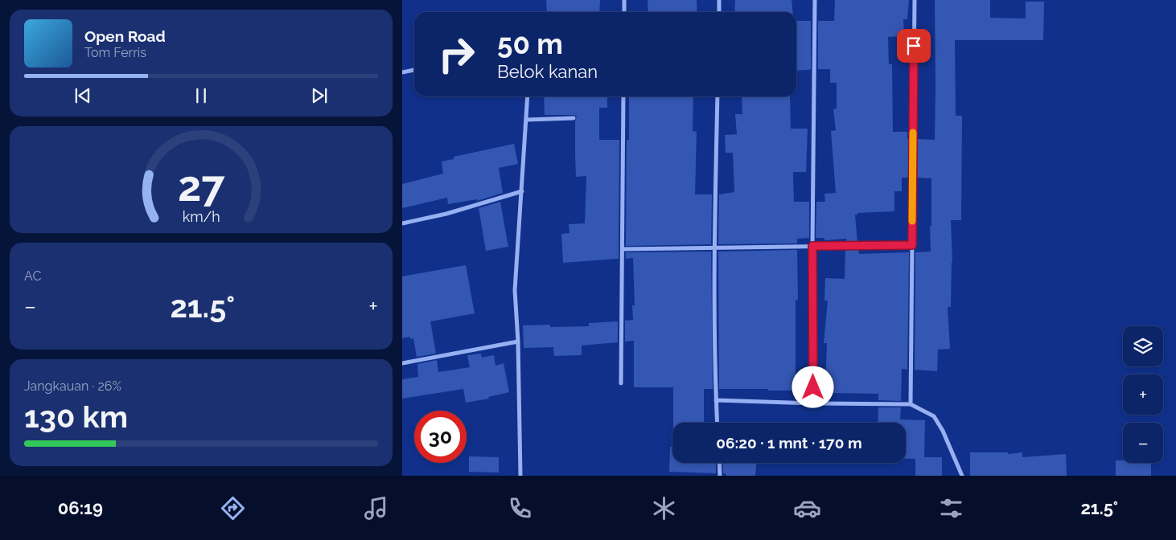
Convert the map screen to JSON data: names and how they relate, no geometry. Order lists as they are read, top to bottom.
{
  "page": {
    "turn": ["50 m", "Belok kanan"],
    "song": ["Open Road", "Tom Ferris"],
    "tile": [
      "AC",
      ["Jangkauan · 26%", "130 km"]
    ],
    "heat": ["−", "21.5°", "+"],
    "map_buttons": ["+", "−"],
    "limit": "30",
    "trip": "06:20 · 1 mnt · 170 m",
    "tabs": ["06:19", "21.5°"],
    "gauge": ["27", "km/h"]
  }
}
